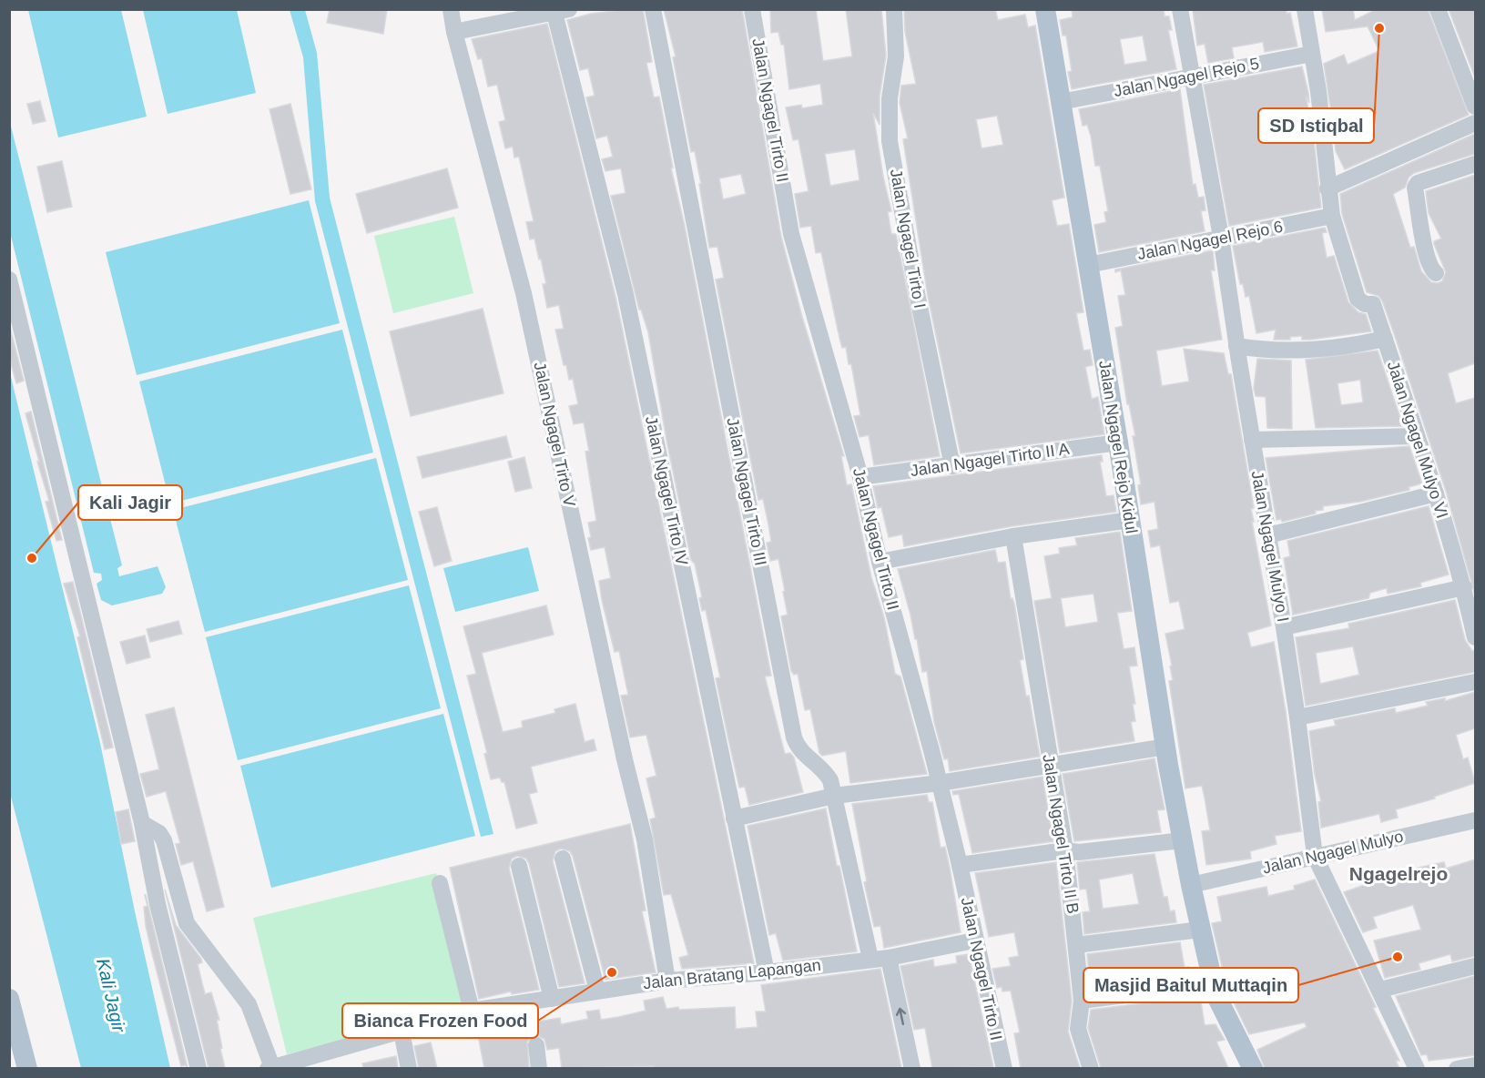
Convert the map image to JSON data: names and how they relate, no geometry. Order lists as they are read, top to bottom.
{
  "streets": {
    "main road": ["Jalan Ngagel Rejo Kidul"],
    "street": [
      "Jalan Ngagel Rejo 5",
      "Jalan Ngagel Tirto II",
      "Jalan Ngagel Tirto I",
      "Jalan Ngagel Rejo 6",
      "Jalan Ngagel Tirto V",
      "Jalan Ngagel Mulyo VI",
      "Jalan Ngagel Tirto II A",
      "Jalan Ngagel Tirto IV",
      "Jalan Ngagel Tirto III",
      "Jalan Ngagel Mulyo I",
      "Jalan Ngagel Tirto II B",
      "Jalan Ngagel Mulyo",
      "Jalan Bratang Lapangan"
    ]
  },
  "crossings": [
    ["Jalan Ngagel Rejo 5", "Jalan Ngagel Rejo Kidul"],
    ["Jalan Ngagel Rejo 5", "Jalan Ngagel Mulyo I"],
    ["Jalan Ngagel Tirto II", "Jalan Ngagel Tirto II A"],
    ["Jalan Ngagel Tirto II", "Jalan Bratang Lapangan"],
    ["Jalan Ngagel Tirto I", "Jalan Ngagel Tirto II A"],
    ["Jalan Ngagel Rejo 6", "Jalan Ngagel Mulyo VI"],
    ["Jalan Ngagel Rejo 6", "Jalan Ngagel Rejo Kidul"],
    ["Jalan Ngagel Rejo 6", "Jalan Ngagel Mulyo I"],
    ["Jalan Ngagel Tirto V", "Jalan Bratang Lapangan"],
    ["Jalan Ngagel Rejo Kidul", "Jalan Ngagel Tirto II A"],
    ["Jalan Ngagel Rejo Kidul", "Jalan Ngagel Mulyo"],
    ["Jalan Ngagel Tirto IV", "Jalan Bratang Lapangan"],
    ["Jalan Ngagel Tirto III", "Jalan Bratang Lapangan"],
    ["Jalan Ngagel Mulyo I", "Jalan Ngagel Mulyo"]
  ],
  "districts": ["Ngagelrejo"],
  "water": ["Kali Jagir"],
  "places": [
    "SD Istiqbal",
    "Kali Jagir",
    "Masjid Baitul Muttaqin",
    "Bianca Frozen Food"
  ]
}
